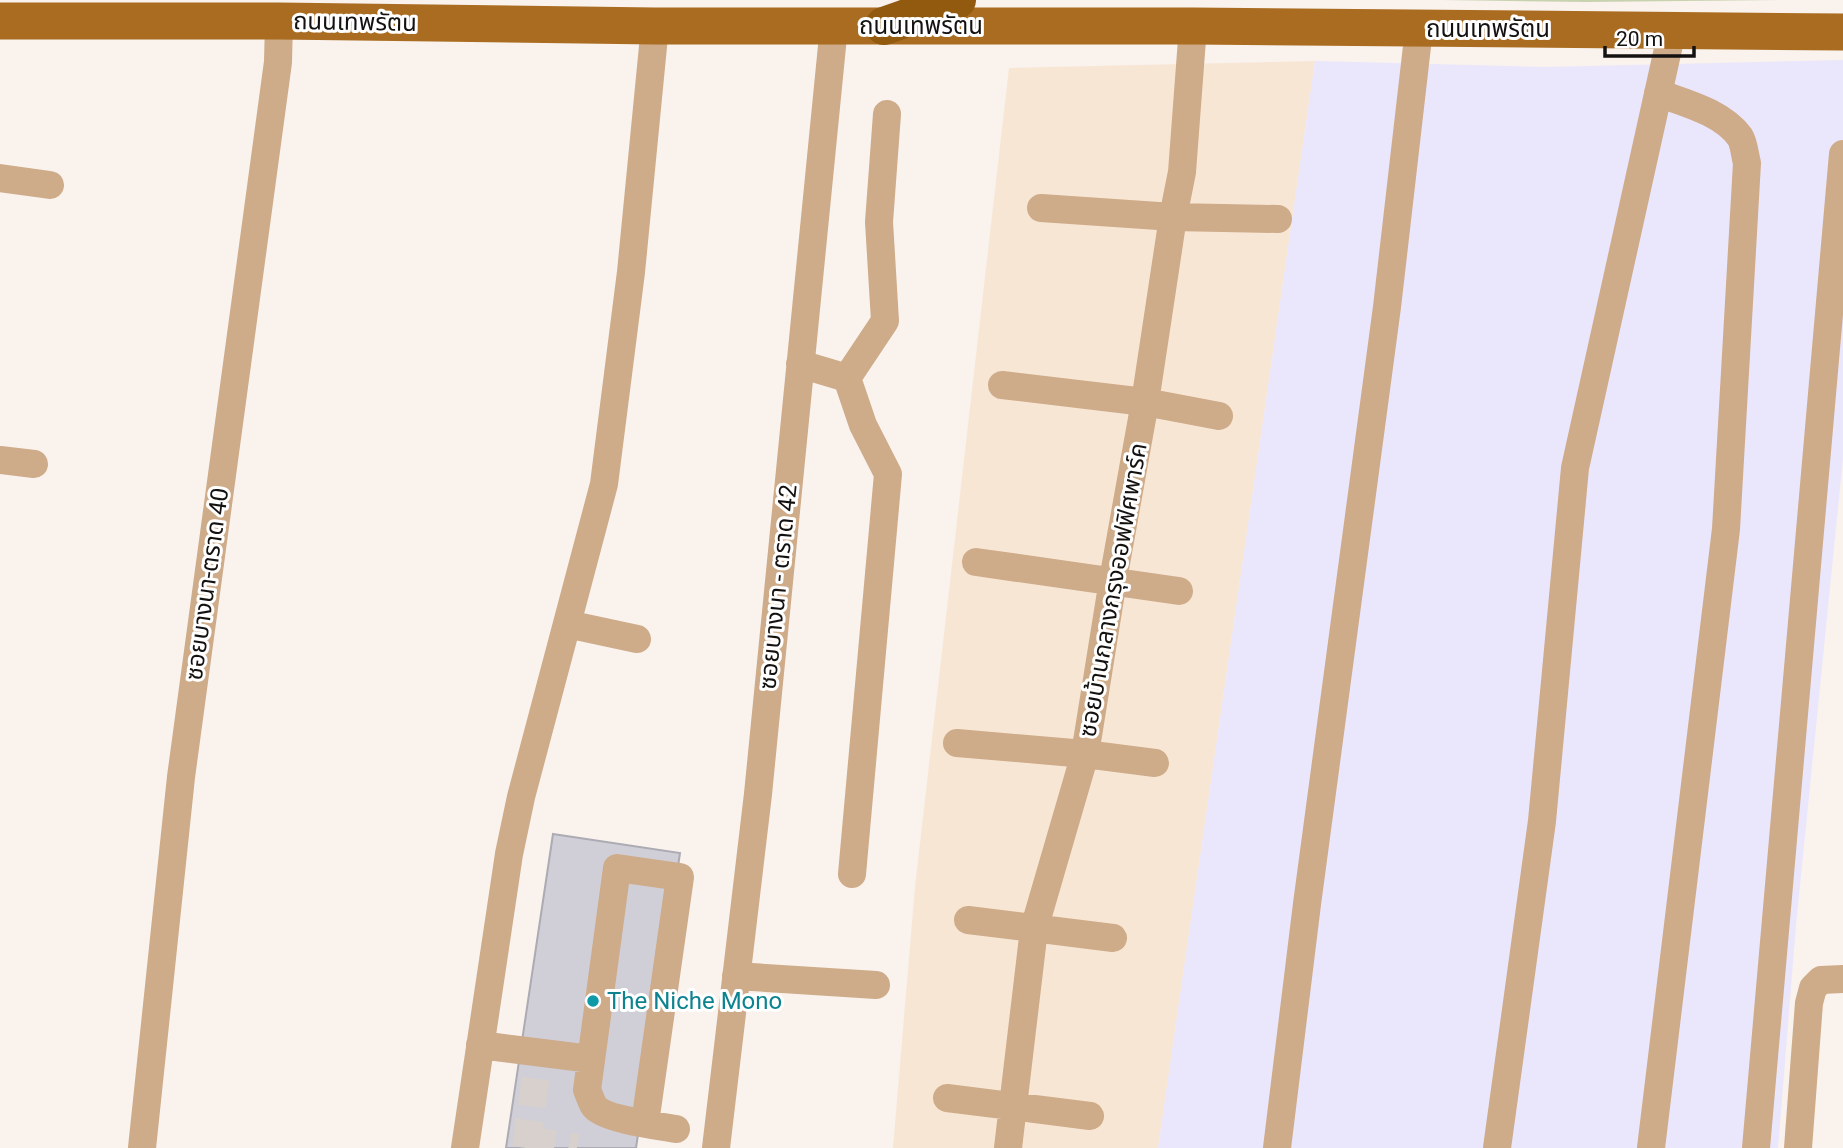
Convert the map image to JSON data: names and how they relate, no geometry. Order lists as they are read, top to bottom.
{
  "streets": {
    "main road": ["ถนนเทพรัตน"],
    "street": ["ซอยบางนา-ตราด 40", "ซอยบางนา - ตราด 42", "ซอยบ้านกลางกรุงออฟฟิศพาร์ค"]
  },
  "crossings": [
    ["ถนนเทพรัตน", "ซอยบางนา-ตราด 40"],
    ["ถนนเทพรัตน", "ซอยบางนา - ตราด 42"],
    ["ถนนเทพรัตน", "ซอยบ้านกลางกรุงออฟฟิศพาร์ค"]
  ],
  "places": ["The Niche Mono"],
  "scale_bar": "20 m"
}
